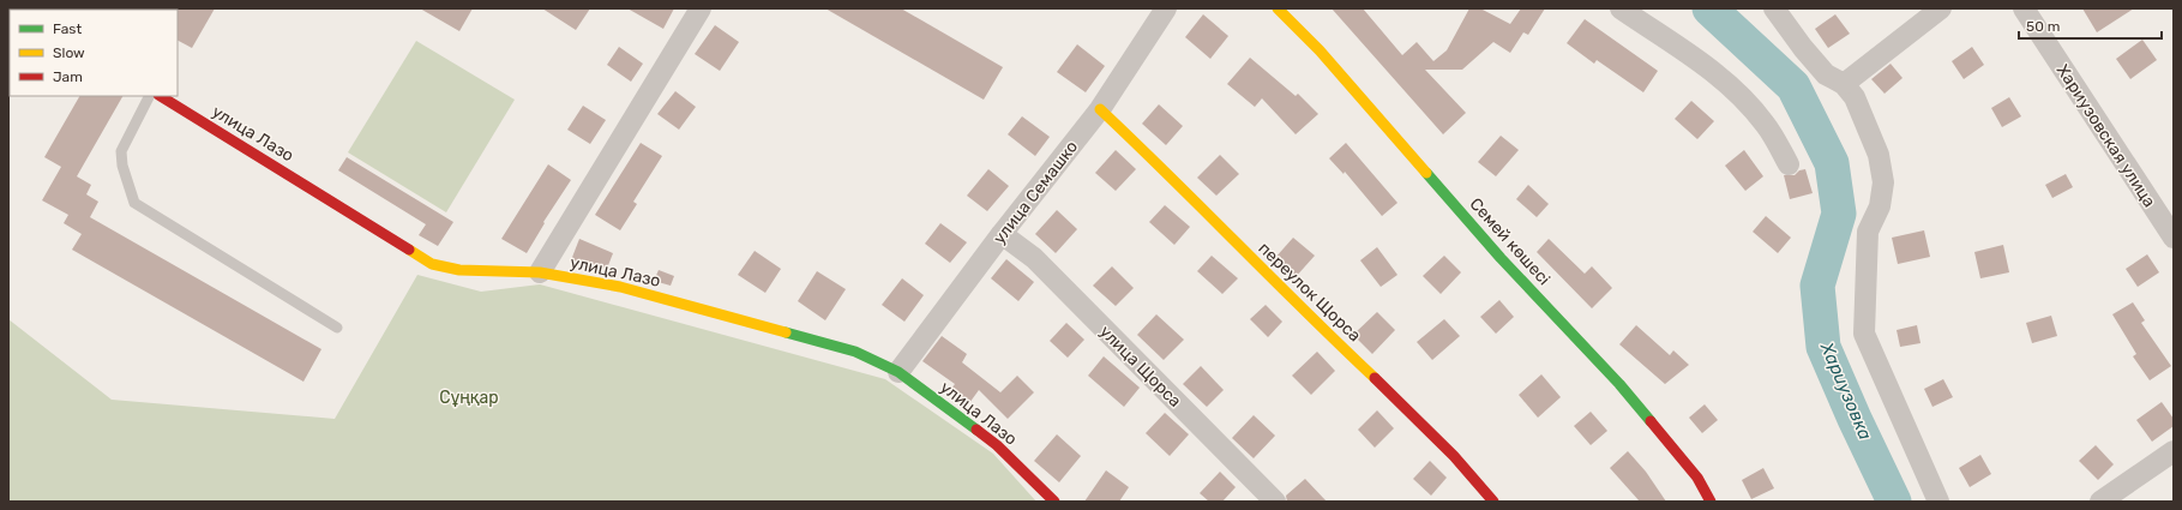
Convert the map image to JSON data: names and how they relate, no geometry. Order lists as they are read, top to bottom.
{
  "streets": {
    "street": [
      "улица Лазо",
      "Хариузовская улица",
      "улица Семашко",
      "Семей көшесі",
      "переулок Щорса",
      "улица Щорса"
    ]
  },
  "crossings": [
    ["улица Лазо", "улица Семашко"],
    ["улица Семашко", "переулок Щорса"],
    ["улица Семашко", "улица Щорса"]
  ],
  "water": ["Хариузовка"],
  "parks": ["Сұңқар"],
  "legend": ["Fast", "Slow", "Jam"],
  "scale_bar": "50 m"
}
